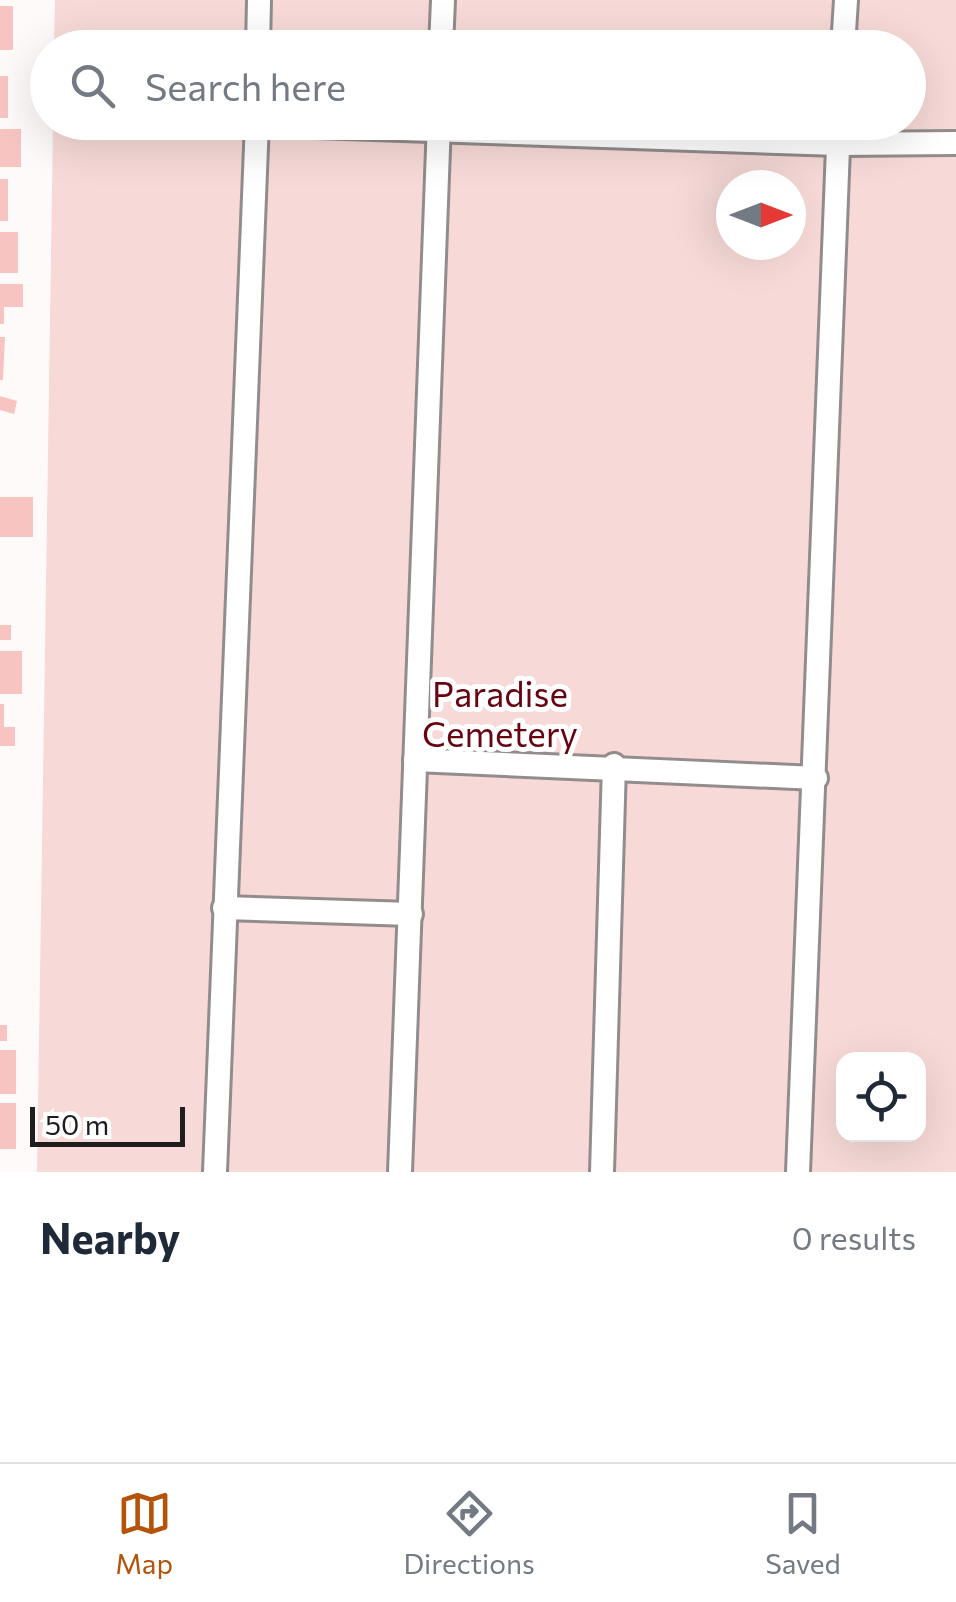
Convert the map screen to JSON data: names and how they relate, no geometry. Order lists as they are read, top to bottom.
{
  "parks": ["Paradise Cemetery"],
  "scale_bar": "50 m",
  "north": "right",
  "page": {
    "search": "Search here",
    "scale": "50 m",
    "heading": ["Nearby", "0 results"],
    "nav": ["Map", "Directions", "Saved"]
  }
}
